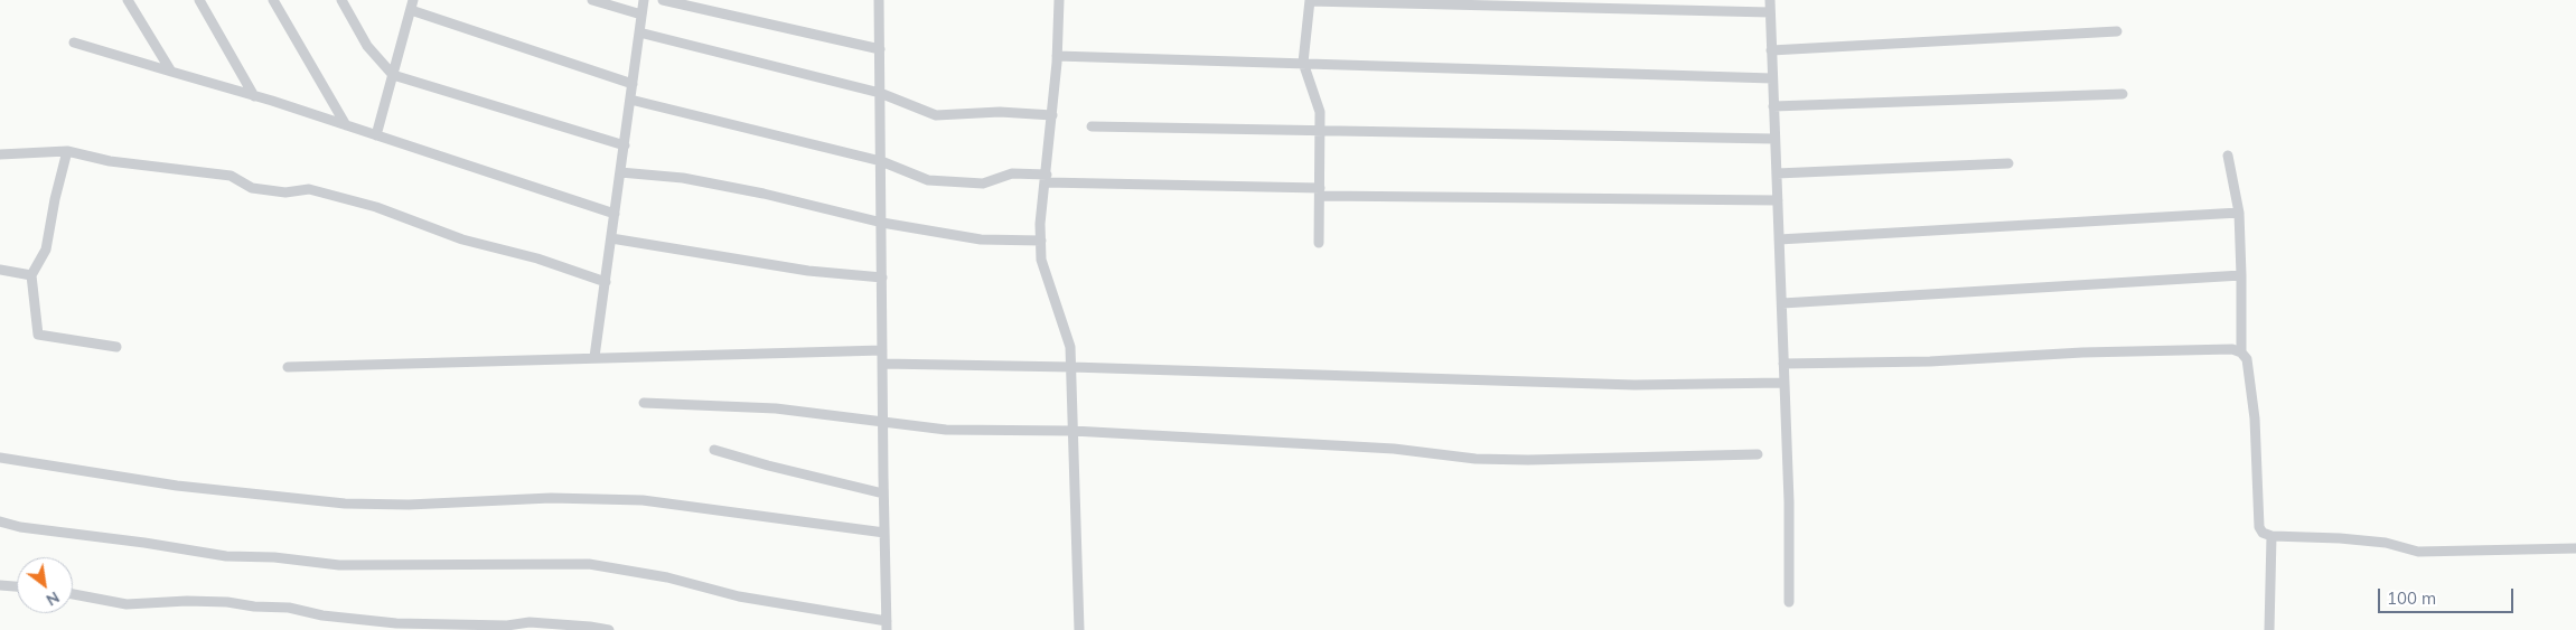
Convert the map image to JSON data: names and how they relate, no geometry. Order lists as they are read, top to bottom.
{
  "scale_bar": "100 m",
  "north": "bottom right"
}
